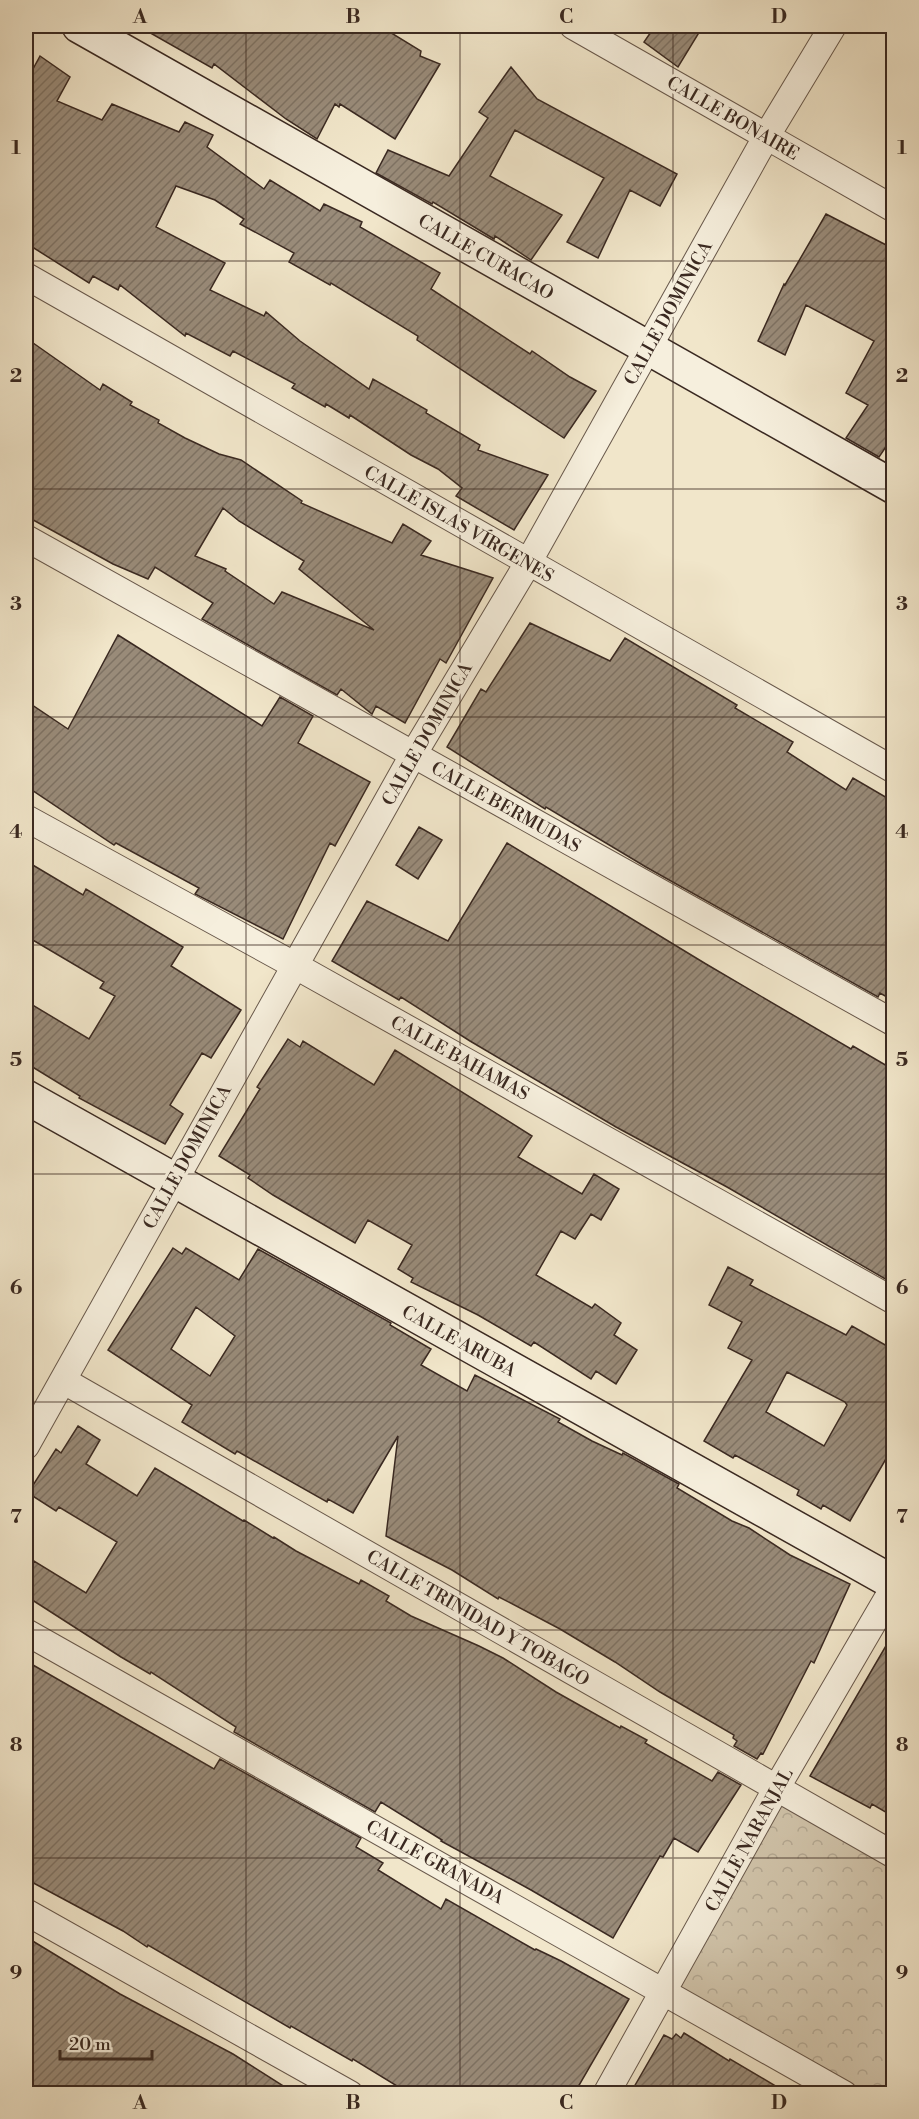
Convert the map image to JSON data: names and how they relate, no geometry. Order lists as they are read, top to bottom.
{
  "streets": {
    "street": [
      "CALLE BONAIRE",
      "CALLE CURACAO",
      "CALLE DOMINICA",
      "CALLE ISLAS VÍRGENES",
      "CALLE BERMUDAS",
      "CALLE BAHAMAS",
      "CALLE ARUBA",
      "CALLE TRINIDAD Y TOBAGO",
      "CALLE NARANJAL",
      "CALLE GRANADA"
    ]
  },
  "crossings": [
    ["CALLE BONAIRE", "CALLE DOMINICA"],
    ["CALLE CURACAO", "CALLE DOMINICA"],
    ["CALLE DOMINICA", "CALLE ISLAS VÍRGENES"],
    ["CALLE DOMINICA", "CALLE BERMUDAS"],
    ["CALLE DOMINICA", "CALLE BAHAMAS"],
    ["CALLE DOMINICA", "CALLE ARUBA"],
    ["CALLE DOMINICA", "CALLE TRINIDAD Y TOBAGO"],
    ["CALLE ARUBA", "CALLE NARANJAL"],
    ["CALLE TRINIDAD Y TOBAGO", "CALLE NARANJAL"],
    ["CALLE NARANJAL", "CALLE GRANADA"]
  ],
  "scale_bar": "20 m",
  "grid": {
    "columns": [
      "A",
      "B",
      "C",
      "D"
    ],
    "rows": [
      "1",
      "2",
      "3",
      "4",
      "5",
      "6",
      "7",
      "8",
      "9"
    ]
  }
}
